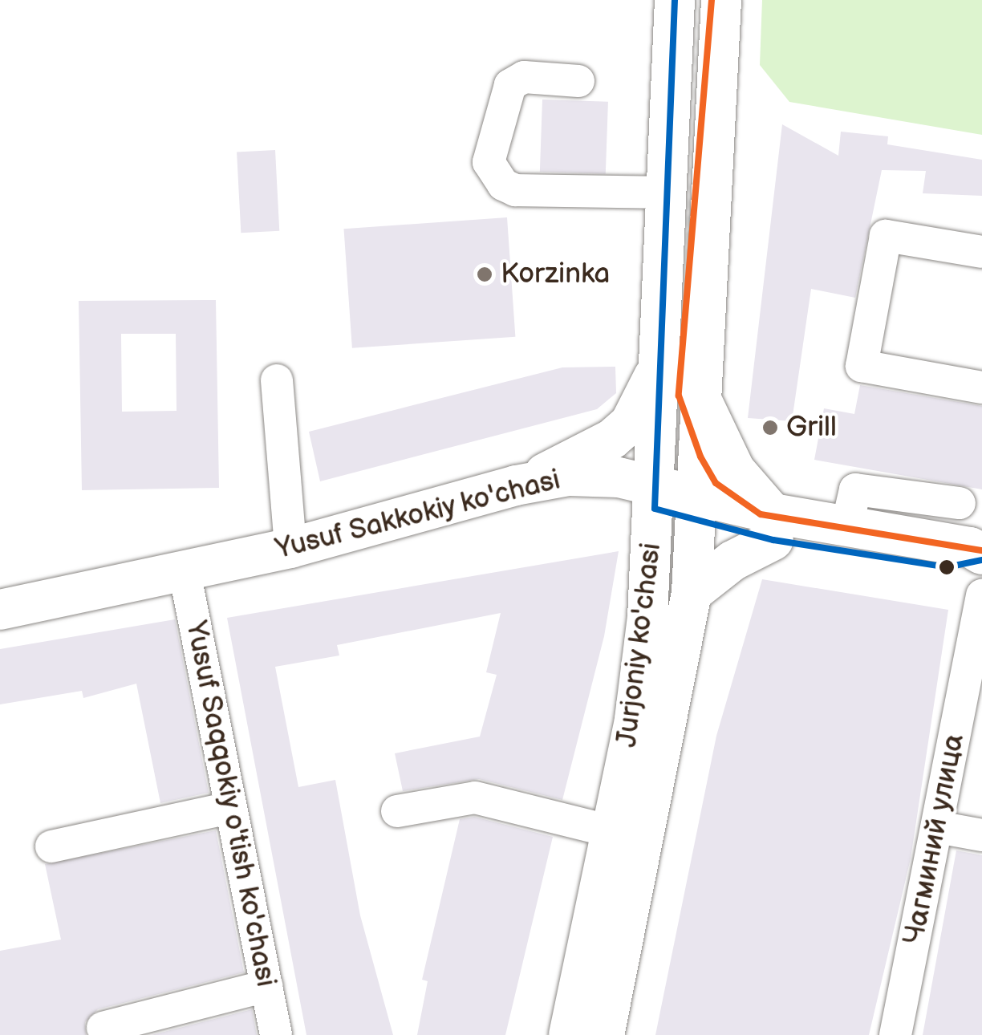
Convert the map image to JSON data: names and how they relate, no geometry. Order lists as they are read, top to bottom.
{
  "streets": {
    "main road": ["Yusuf Sakkokiy ko'chasi", "Jurjoniy ko'chasi"],
    "street": ["Yusuf Saqqokiy o'tish ko'chasi", "Чагминий улица"]
  },
  "crossings": [
    ["Yusuf Sakkokiy ko'chasi", "Jurjoniy ko'chasi"],
    ["Yusuf Sakkokiy ko'chasi", "Yusuf Saqqokiy o'tish ko'chasi"]
  ],
  "places": ["Korzinka", "Grill"]
}
